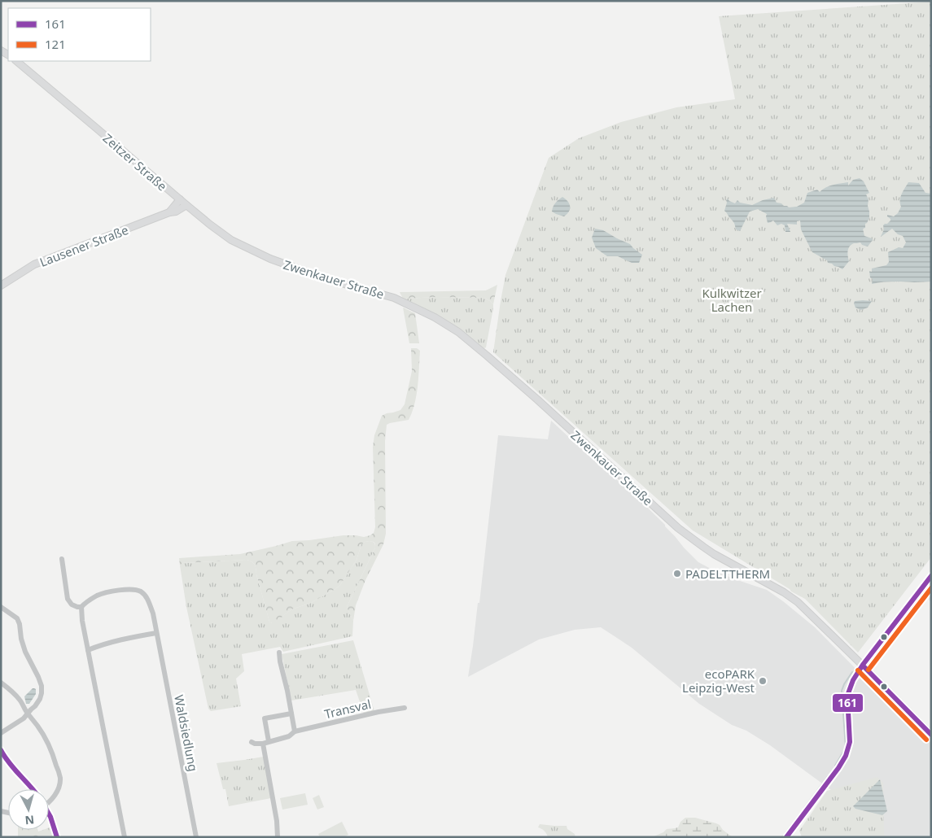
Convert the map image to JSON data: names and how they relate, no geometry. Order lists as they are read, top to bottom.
{
  "streets": {
    "main road": ["Zeitzer Straße", "Lausener Straße", "Zwenkauer Straße"],
    "street": ["Transval", "Waldsiedlung"]
  },
  "crossings": [
    ["Zeitzer Straße", "Lausener Straße"],
    ["Zeitzer Straße", "Zwenkauer Straße"]
  ],
  "parks": ["Kulkwitzer Lachen"],
  "places": ["PADELTTHERM", "ecoPARK Leipzig-West"],
  "lines": ["transit line 161", "transit line 121"],
  "legend": ["161", "121"],
  "north": "bottom"
}
